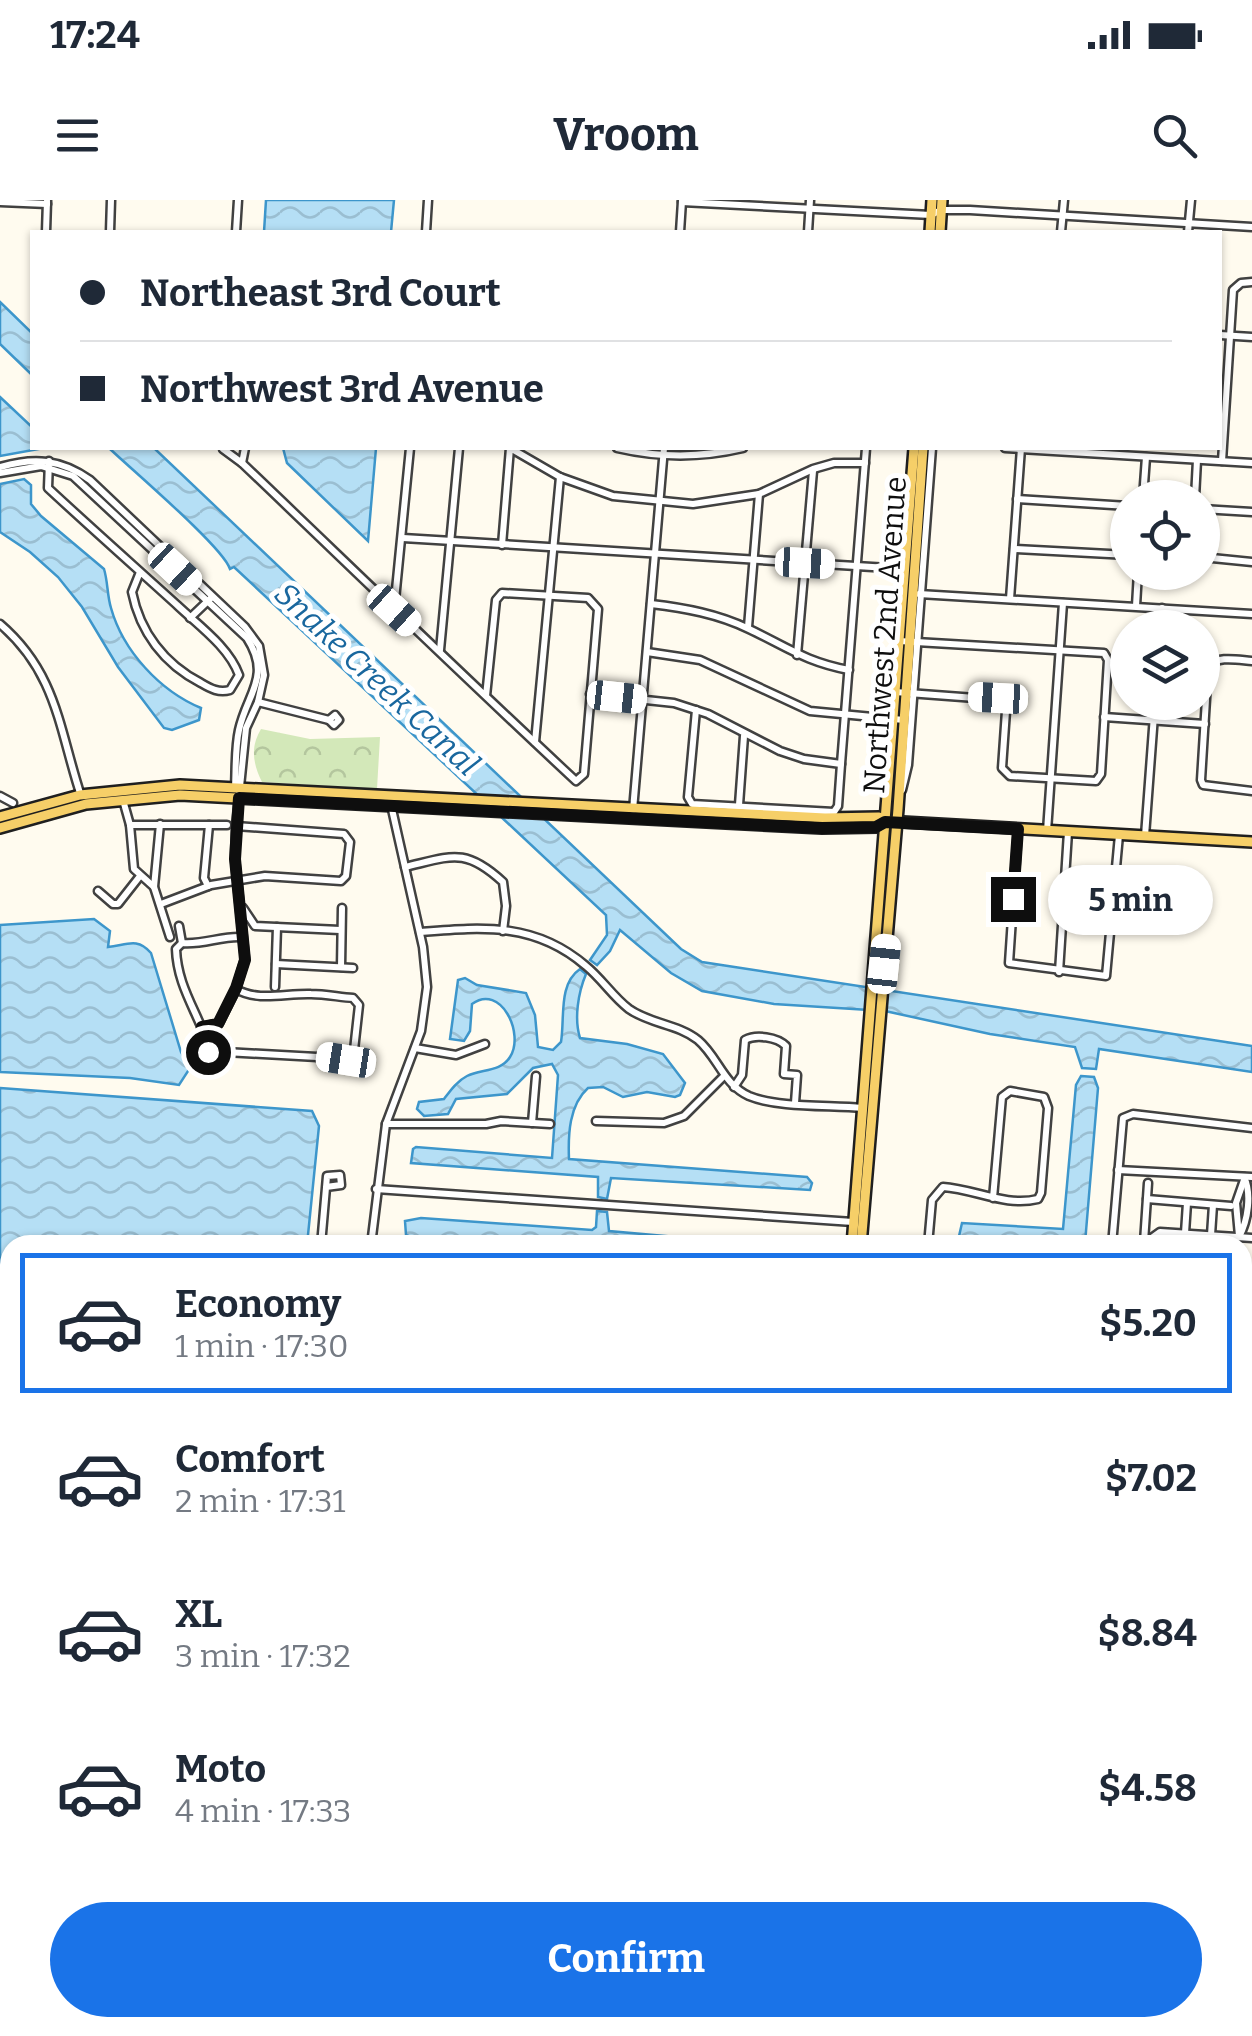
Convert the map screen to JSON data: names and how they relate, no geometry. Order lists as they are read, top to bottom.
{
  "streets": {
    "main road": ["Northwest 2nd Avenue"]
  },
  "water": ["Snake Creek Canal"],
  "page": {
    "status": "17:24",
    "header": "Vroom",
    "banner": ["Northeast 3rd Court", "Northwest 3rd Avenue"],
    "bubble": "5 min",
    "list": [
      {
        "name": "Economy",
        "note": "1 min · 17:30",
        "value": "$5.20"
      },
      {
        "name": "Comfort",
        "note": "2 min · 17:31",
        "value": "$7.02"
      },
      {
        "name": "XL",
        "note": "3 min · 17:32",
        "value": "$8.84"
      },
      {
        "name": "Moto",
        "note": "4 min · 17:33",
        "value": "$4.58"
      }
    ],
    "buttons": "Confirm"
  }
}
